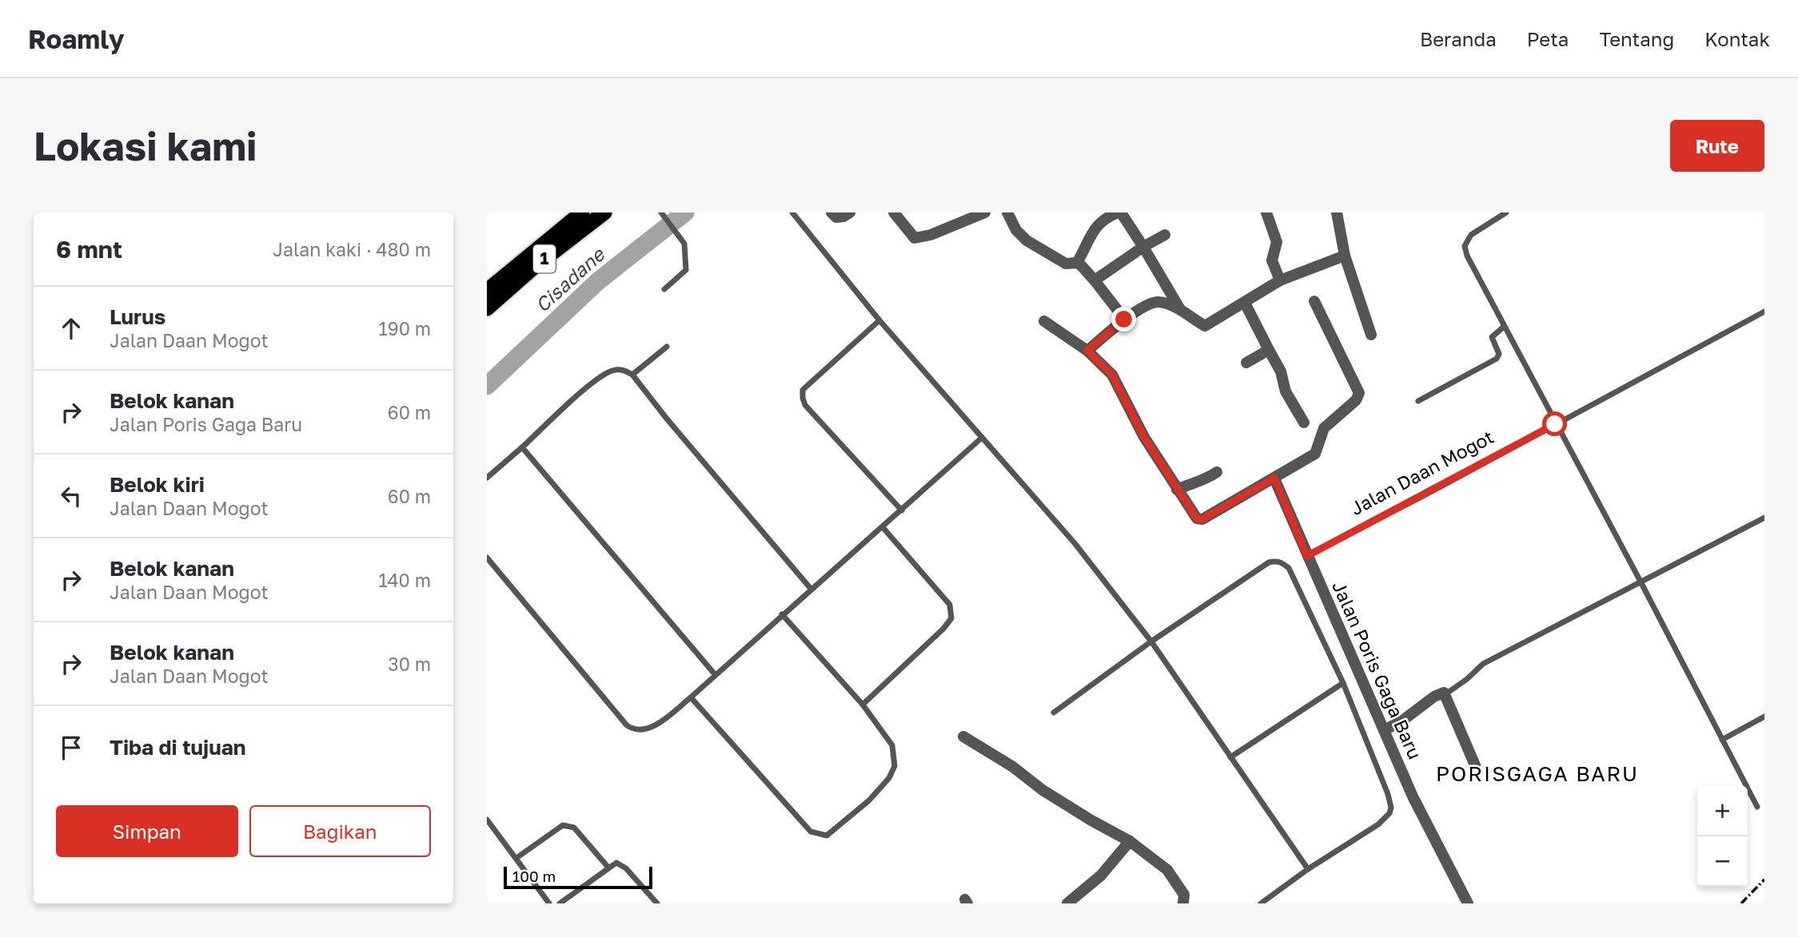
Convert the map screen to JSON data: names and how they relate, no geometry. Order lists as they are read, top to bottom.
{
  "streets": {
    "highway": ["1"],
    "street": ["Jalan Poris Gaga Baru"],
    "lane": ["Jalan Daan Mogot"]
  },
  "crossings": [
    ["Jalan Daan Mogot", "Jalan Poris Gaga Baru"]
  ],
  "districts": ["PORISGAGA BARU"],
  "water": ["Cisadane"],
  "scale_bar": "100 m",
  "page": {
    "header": "Roamly",
    "nav": [
      "Beranda",
      "Peta",
      "Tentang",
      "Kontak"
    ],
    "buttons": [
      "Rute",
      ["Simpan", "Bagikan"]
    ],
    "title": "Lokasi kami",
    "heading": ["6 mnt", "Jalan kaki · 480 m"],
    "list": [
      ["Lurus", "Jalan Daan Mogot", "190 m"],
      ["Belok kanan", "Jalan Poris Gaga Baru", "60 m"],
      ["Belok kiri", "Jalan Daan Mogot", "60 m"],
      ["Belok kanan", "Jalan Daan Mogot", "140 m"],
      ["Belok kanan", "Jalan Daan Mogot", "30 m"],
      "Tiba di tujuan"
    ],
    "map_buttons": ["+", "−"],
    "scale": "100 m"
  }
}
